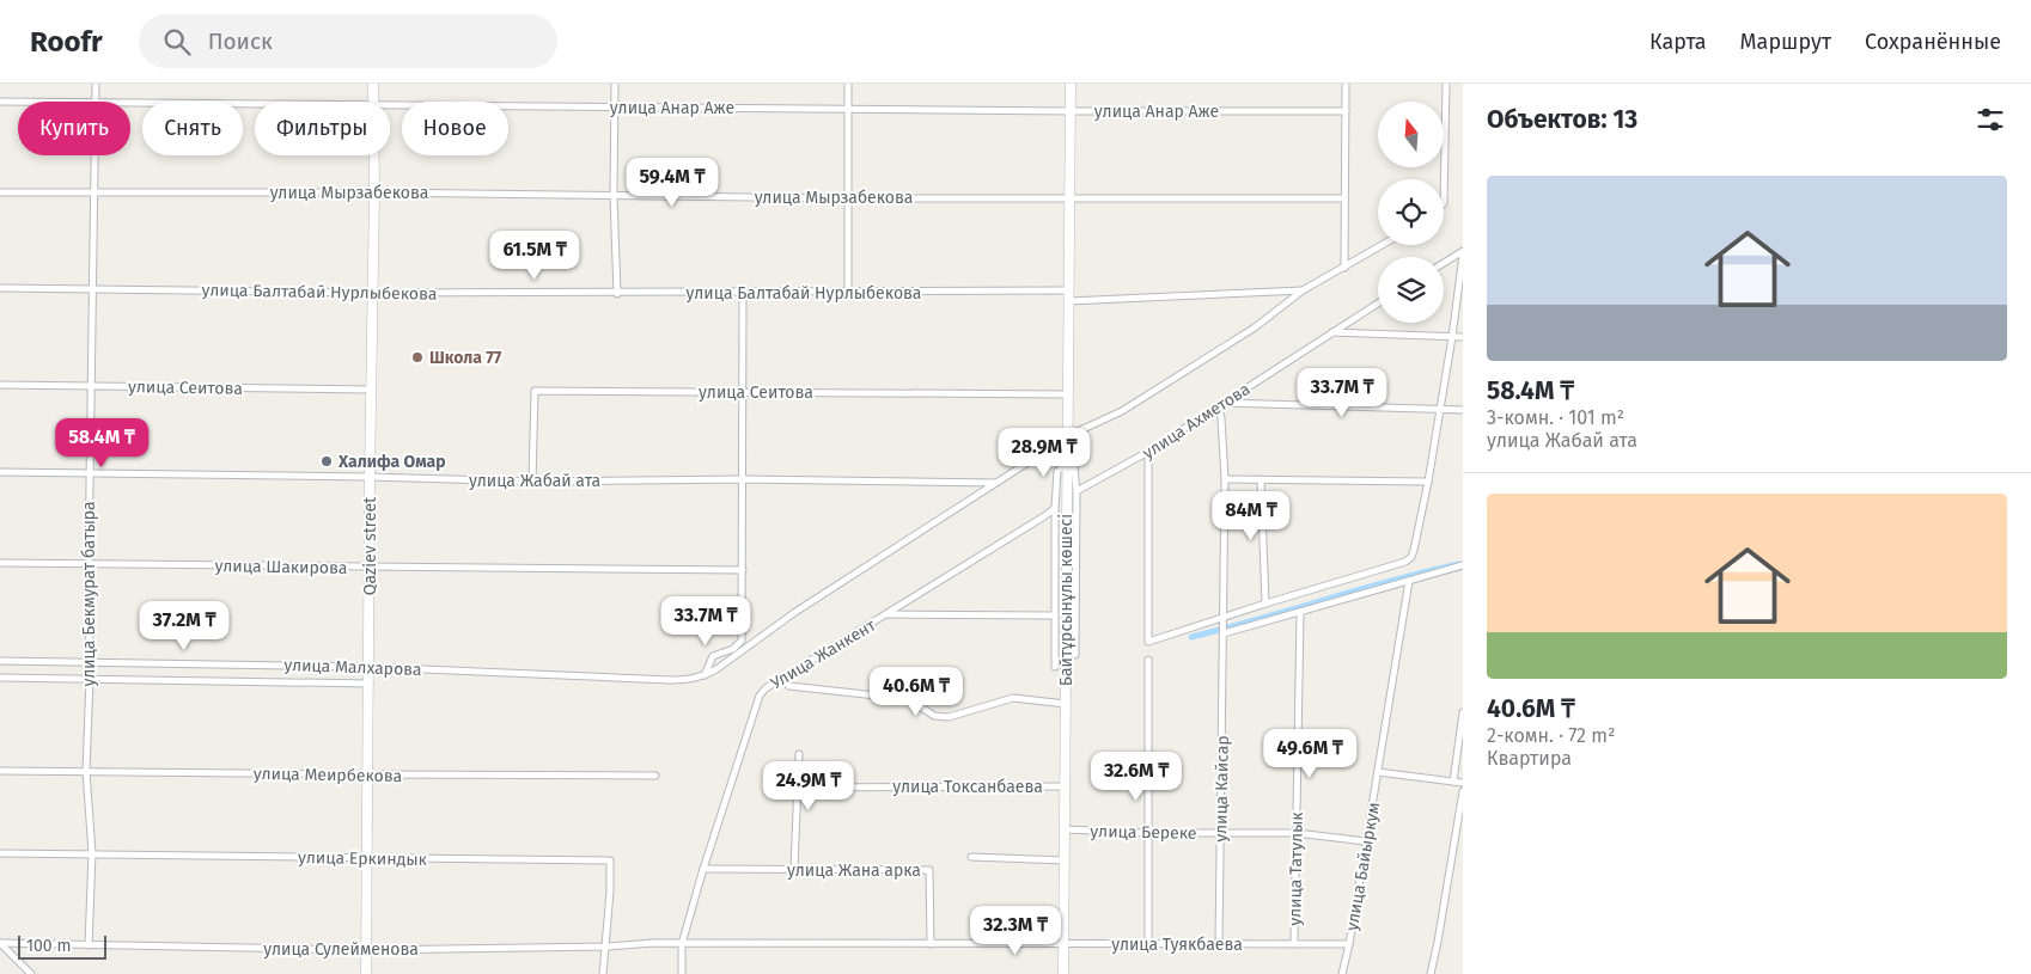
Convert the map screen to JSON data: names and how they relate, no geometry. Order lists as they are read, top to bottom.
{
  "streets": {
    "street": [
      "улица Анар Аже",
      "улица Мырзабекова",
      "улица Балтабай Нурлыбекова",
      "улица Сеитова",
      "улица Ахметова",
      "улица Жабай ата",
      "Qaziev street",
      "улица Шакирова",
      "улица Бекмурат батыра",
      "Байтұрсынұлы көшесі",
      "Улица Жанкент",
      "улица Малхарова",
      "улица Меирбекова",
      "улица Токсанбаева",
      "улица Кайсар",
      "улица Береке",
      "улица Еркиндык",
      "улица Байыркум",
      "улица Татулык",
      "улица Жана арка",
      "улица Туякбаева",
      "улица Сулейменова"
    ]
  },
  "crossings": [
    ["улица Анар Аже", "Байтұрсынұлы көшесі"],
    ["улица Мырзабекова", "Qaziev street"],
    ["улица Мырзабекова", "улица Бекмурат батыра"],
    ["улица Мырзабекова", "Байтұрсынұлы көшесі"],
    ["улица Балтабай Нурлыбекова", "Qaziev street"],
    ["улица Балтабай Нурлыбекова", "улица Бекмурат батыра"],
    ["улица Балтабай Нурлыбекова", "Байтұрсынұлы көшесі"],
    ["улица Сеитова", "улица Жабай ата"],
    ["улица Сеитова", "Qaziev street"],
    ["улица Сеитова", "улица Бекмурат батыра"],
    ["улица Сеитова", "Байтұрсынұлы көшесі"],
    ["улица Жабай ата", "Qaziev street"],
    ["улица Жабай ата", "улица Бекмурат батыра"],
    ["Qaziev street", "улица Шакирова"],
    ["Qaziev street", "улица Малхарова"],
    ["Qaziev street", "улица Меирбекова"],
    ["Qaziev street", "улица Еркиндык"],
    ["Qaziev street", "улица Сулейменова"],
    ["улица Шакирова", "улица Бекмурат батыра"],
    ["улица Бекмурат батыра", "улица Малхарова"],
    ["улица Бекмурат батыра", "улица Меирбекова"],
    ["улица Бекмурат батыра", "улица Еркиндык"],
    ["улица Бекмурат батыра", "улица Сулейменова"],
    ["Байтұрсынұлы көшесі", "улица Токсанбаева"],
    ["Байтұрсынұлы көшесі", "улица Береке"],
    ["Байтұрсынұлы көшесі", "улица Туякбаева"],
    ["Улица Жанкент", "улица Жана арка"],
    ["Улица Жанкент", "улица Туякбаева"],
    ["Улица Жанкент", "улица Сулейменова"],
    ["улица Кайсар", "улица Береке"],
    ["улица Кайсар", "улица Туякбаева"],
    ["улица Береке", "улица Байыркум"],
    ["улица Береке", "улица Татулык"],
    ["улица Еркиндык", "улица Сулейменова"],
    ["улица Байыркум", "улица Туякбаева"],
    ["улица Татулык", "улица Туякбаева"],
    ["улица Жана арка", "улица Туякбаева"],
    ["улица Туякбаева", "улица Сулейменова"]
  ],
  "places": ["Школа 77", "Халифа Омар"],
  "scale_bar": "100 m",
  "north": "top",
  "page": {
    "header": "Roofr",
    "search": "Поиск",
    "nav": ["Карта", "Маршрут", "Сохранённые"],
    "heading": "Объектов: 13",
    "chip": [
      "Купить",
      "Снять",
      "Фильтры",
      "Новое"
    ],
    "list": [
      {
        "name": "58.4M ₸",
        "note": "3-комн. · 101 m² · улица Жабай ата"
      },
      {
        "name": "40.6M ₸",
        "note": "2-комн. · 72 m² · Квартира"
      }
    ],
    "price": [
      "59.4M ₸",
      "61.5M ₸",
      "33.7M ₸",
      "58.4M ₸",
      "28.9M ₸",
      "84M ₸",
      "33.7M ₸",
      "37.2M ₸",
      "40.6M ₸",
      "49.6M ₸",
      "32.6M ₸",
      "24.9M ₸",
      "32.3M ₸"
    ],
    "scale": "100 m"
  }
}
